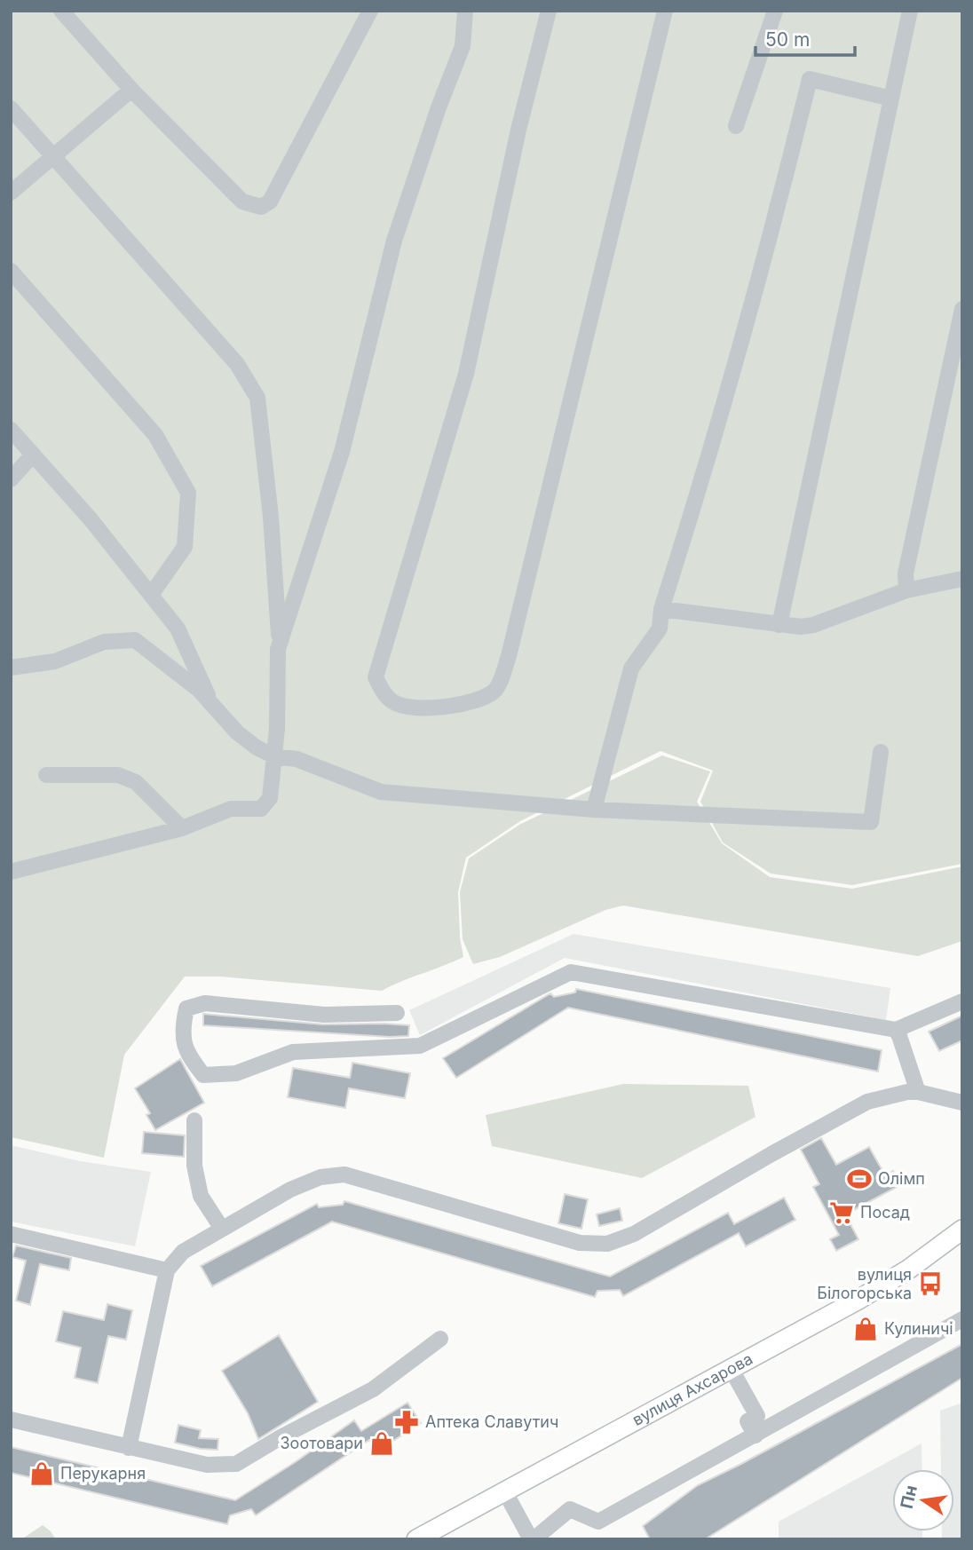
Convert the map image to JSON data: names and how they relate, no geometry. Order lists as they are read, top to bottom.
{
  "streets": {
    "main road": ["вулиця Ахсарова"]
  },
  "places": {
    "sports": ["Олімп"],
    "supermarket": ["Посад"],
    "bus stop": ["вулиця Білогорська"],
    "shop": ["Кулиничі", "Зоотовари", "Перукарня"],
    "pharmacy": ["Аптека Славутич"]
  },
  "scale_bar": "50 m",
  "north": "left"
}
